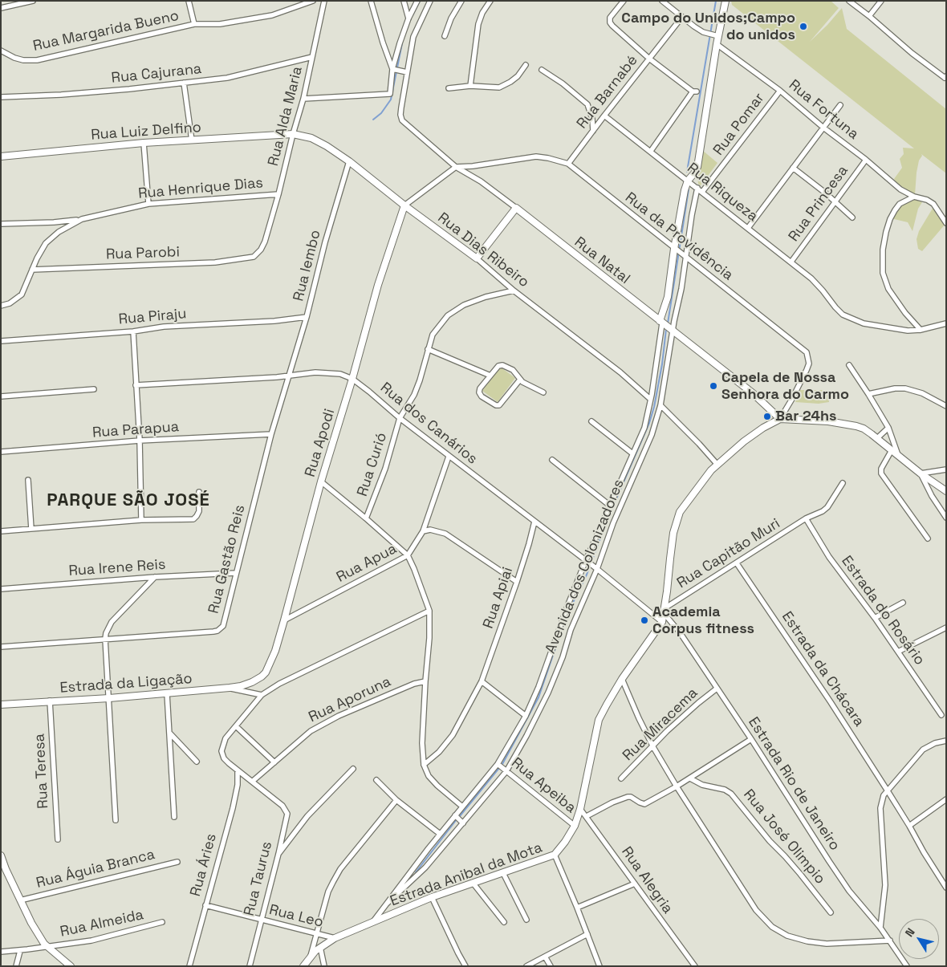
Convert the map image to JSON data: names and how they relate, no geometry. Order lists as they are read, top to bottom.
{
  "streets": {
    "street": [
      "Rua Margarida Bueno",
      "Rua Cajurana",
      "Rua Barnabé",
      "Rua Fortuna",
      "Rua Alda Maria",
      "Rua Pomar",
      "Rua Luiz Delfino",
      "Rua Henrique Dias",
      "Rua Riqueza",
      "Rua Princesa",
      "Rua da Providência",
      "Rua Dias Ribeiro",
      "Rua Parobi",
      "Rua Natal",
      "Rua Iembo",
      "Rua Piraju",
      "Rua dos Canários",
      "Rua Parapua",
      "Rua Apodi",
      "Rua Curió",
      "Rua Capitão Muri",
      "Rua Gastão Reis",
      "Rua Apua",
      "Avenida dos Colonizadores",
      "Rua Irene Reis",
      "Rua Apiai",
      "Estrada do Rosário",
      "Estrada da Chácara",
      "Estrada da Ligação",
      "Rua Aporuna",
      "Rua Miracema",
      "Rua Teresa",
      "Estrada Rio de Janeiro",
      "Rua Apeiba",
      "Rua José Olimpio",
      "Rua Áries",
      "Rua Águia Branca",
      "Estrada Anibal da Mota",
      "Rua Taurus",
      "Rua Alegria",
      "Rua Leo",
      "Rua Almeida"
    ]
  },
  "crossings": [
    ["Rua Cajurana", "Rua Alda Maria"],
    ["Rua Barnabé", "Rua Riqueza"],
    ["Rua Barnabé", "Rua da Providência"],
    ["Rua Fortuna", "Rua Pomar"],
    ["Rua Fortuna", "Rua Princesa"],
    ["Rua Fortuna", "Avenida dos Colonizadores"],
    ["Rua Alda Maria", "Rua Luiz Delfino"],
    ["Rua Alda Maria", "Rua Henrique Dias"],
    ["Rua Alda Maria", "Rua Dias Ribeiro"],
    ["Rua Alda Maria", "Rua Parobi"],
    ["Rua Pomar", "Rua Riqueza"],
    ["Rua Luiz Delfino", "Rua Dias Ribeiro"],
    ["Rua Henrique Dias", "Rua Parobi"],
    ["Rua Riqueza", "Rua Princesa"],
    ["Rua Riqueza", "Avenida dos Colonizadores"],
    ["Rua da Providência", "Rua Natal"],
    ["Rua da Providência", "Avenida dos Colonizadores"],
    ["Rua da Providência", "Estrada Anibal da Mota"],
    ["Rua Dias Ribeiro", "Rua Iembo"],
    ["Rua Dias Ribeiro", "Rua Apodi"],
    ["Rua Dias Ribeiro", "Rua Curió"],
    ["Rua Dias Ribeiro", "Avenida dos Colonizadores"],
    ["Rua Natal", "Avenida dos Colonizadores"],
    ["Rua Natal", "Estrada Anibal da Mota"],
    ["Rua Iembo", "Rua Piraju"],
    ["Rua Iembo", "Rua dos Canários"],
    ["Rua Iembo", "Rua Gastão Reis"],
    ["Rua dos Canários", "Rua Apodi"],
    ["Rua dos Canários", "Rua Curió"],
    ["Rua dos Canários", "Rua Gastão Reis"],
    ["Rua dos Canários", "Rua Apua"],
    ["Rua dos Canários", "Avenida dos Colonizadores"],
    ["Rua dos Canários", "Rua Apiai"],
    ["Rua dos Canários", "Estrada Anibal da Mota"],
    ["Rua Parapua", "Rua Gastão Reis"],
    ["Rua Apodi", "Rua Apua"],
    ["Rua Apodi", "Estrada da Ligação"],
    ["Rua Capitão Muri", "Estrada do Rosário"],
    ["Rua Capitão Muri", "Estrada da Chácara"],
    ["Rua Capitão Muri", "Estrada Rio de Janeiro"],
    ["Rua Capitão Muri", "Estrada Anibal da Mota"],
    ["Rua Gastão Reis", "Rua Irene Reis"],
    ["Avenida dos Colonizadores", "Rua Apeiba"],
    ["Avenida dos Colonizadores", "Estrada Anibal da Mota"],
    ["Estrada da Ligação", "Rua Teresa"],
    ["Rua Miracema", "Estrada Rio de Janeiro"],
    ["Estrada Rio de Janeiro", "Estrada Anibal da Mota"],
    ["Rua Apeiba", "Estrada Anibal da Mota"],
    ["Rua Áries", "Rua Leo"],
    ["Estrada Anibal da Mota", "Rua Alegria"],
    ["Estrada Anibal da Mota", "Rua Leo"],
    ["Rua Taurus", "Rua Leo"]
  ],
  "districts": ["PARQUE SÃO JOSÉ"],
  "places": [
    "Campo do Unidos;Campo do unidos",
    "Capela de Nossa Senhora do Carmo",
    "Bar 24hs",
    "Academia Corpus fitness"
  ],
  "north": "top left"
}
